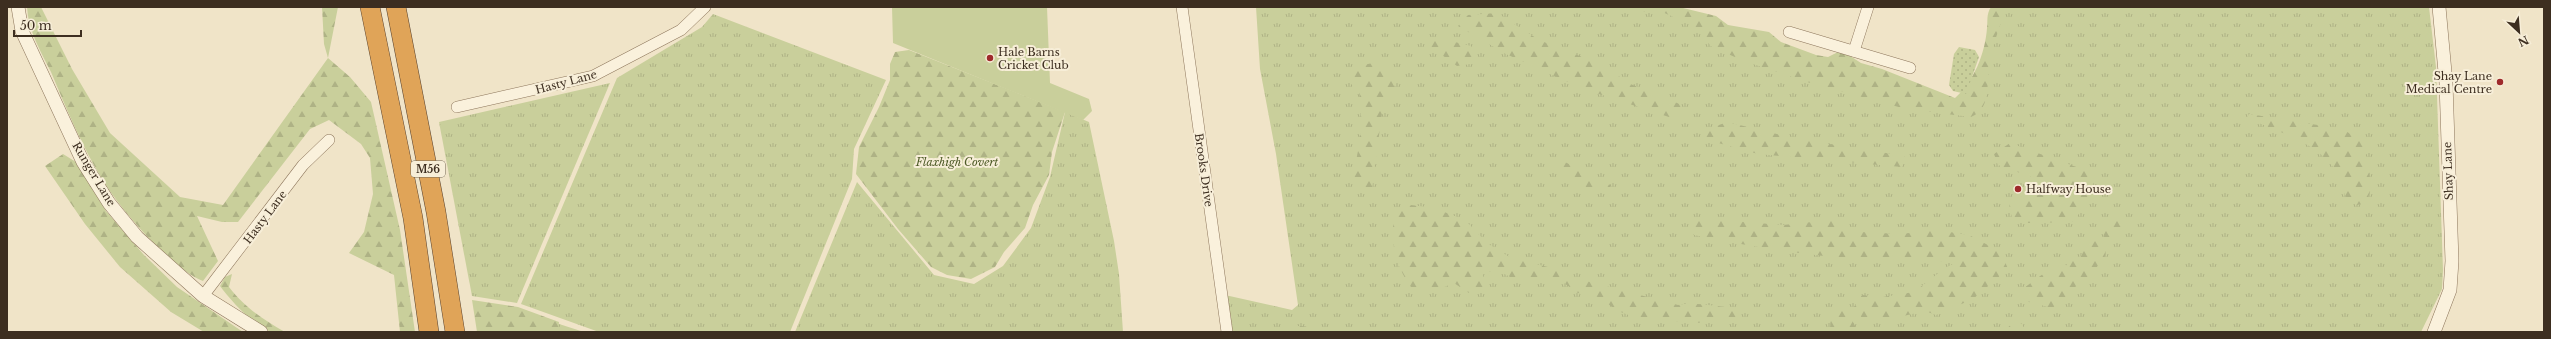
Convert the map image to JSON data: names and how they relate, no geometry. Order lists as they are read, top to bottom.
{
  "streets": {
    "highway": ["M56"],
    "street": [
      "Hasty Lane",
      "Brooks Drive",
      "Shay Lane",
      "Runger Lane"
    ]
  },
  "crossings": [
    ["Hasty Lane", "Runger Lane"]
  ],
  "parks": ["Flaxhigh Covert"],
  "places": ["Hale Barns Cricket Club", "Shay Lane Medical Centre", "Halfway House"],
  "scale_bar": "50 m",
  "north": "bottom right"
}
